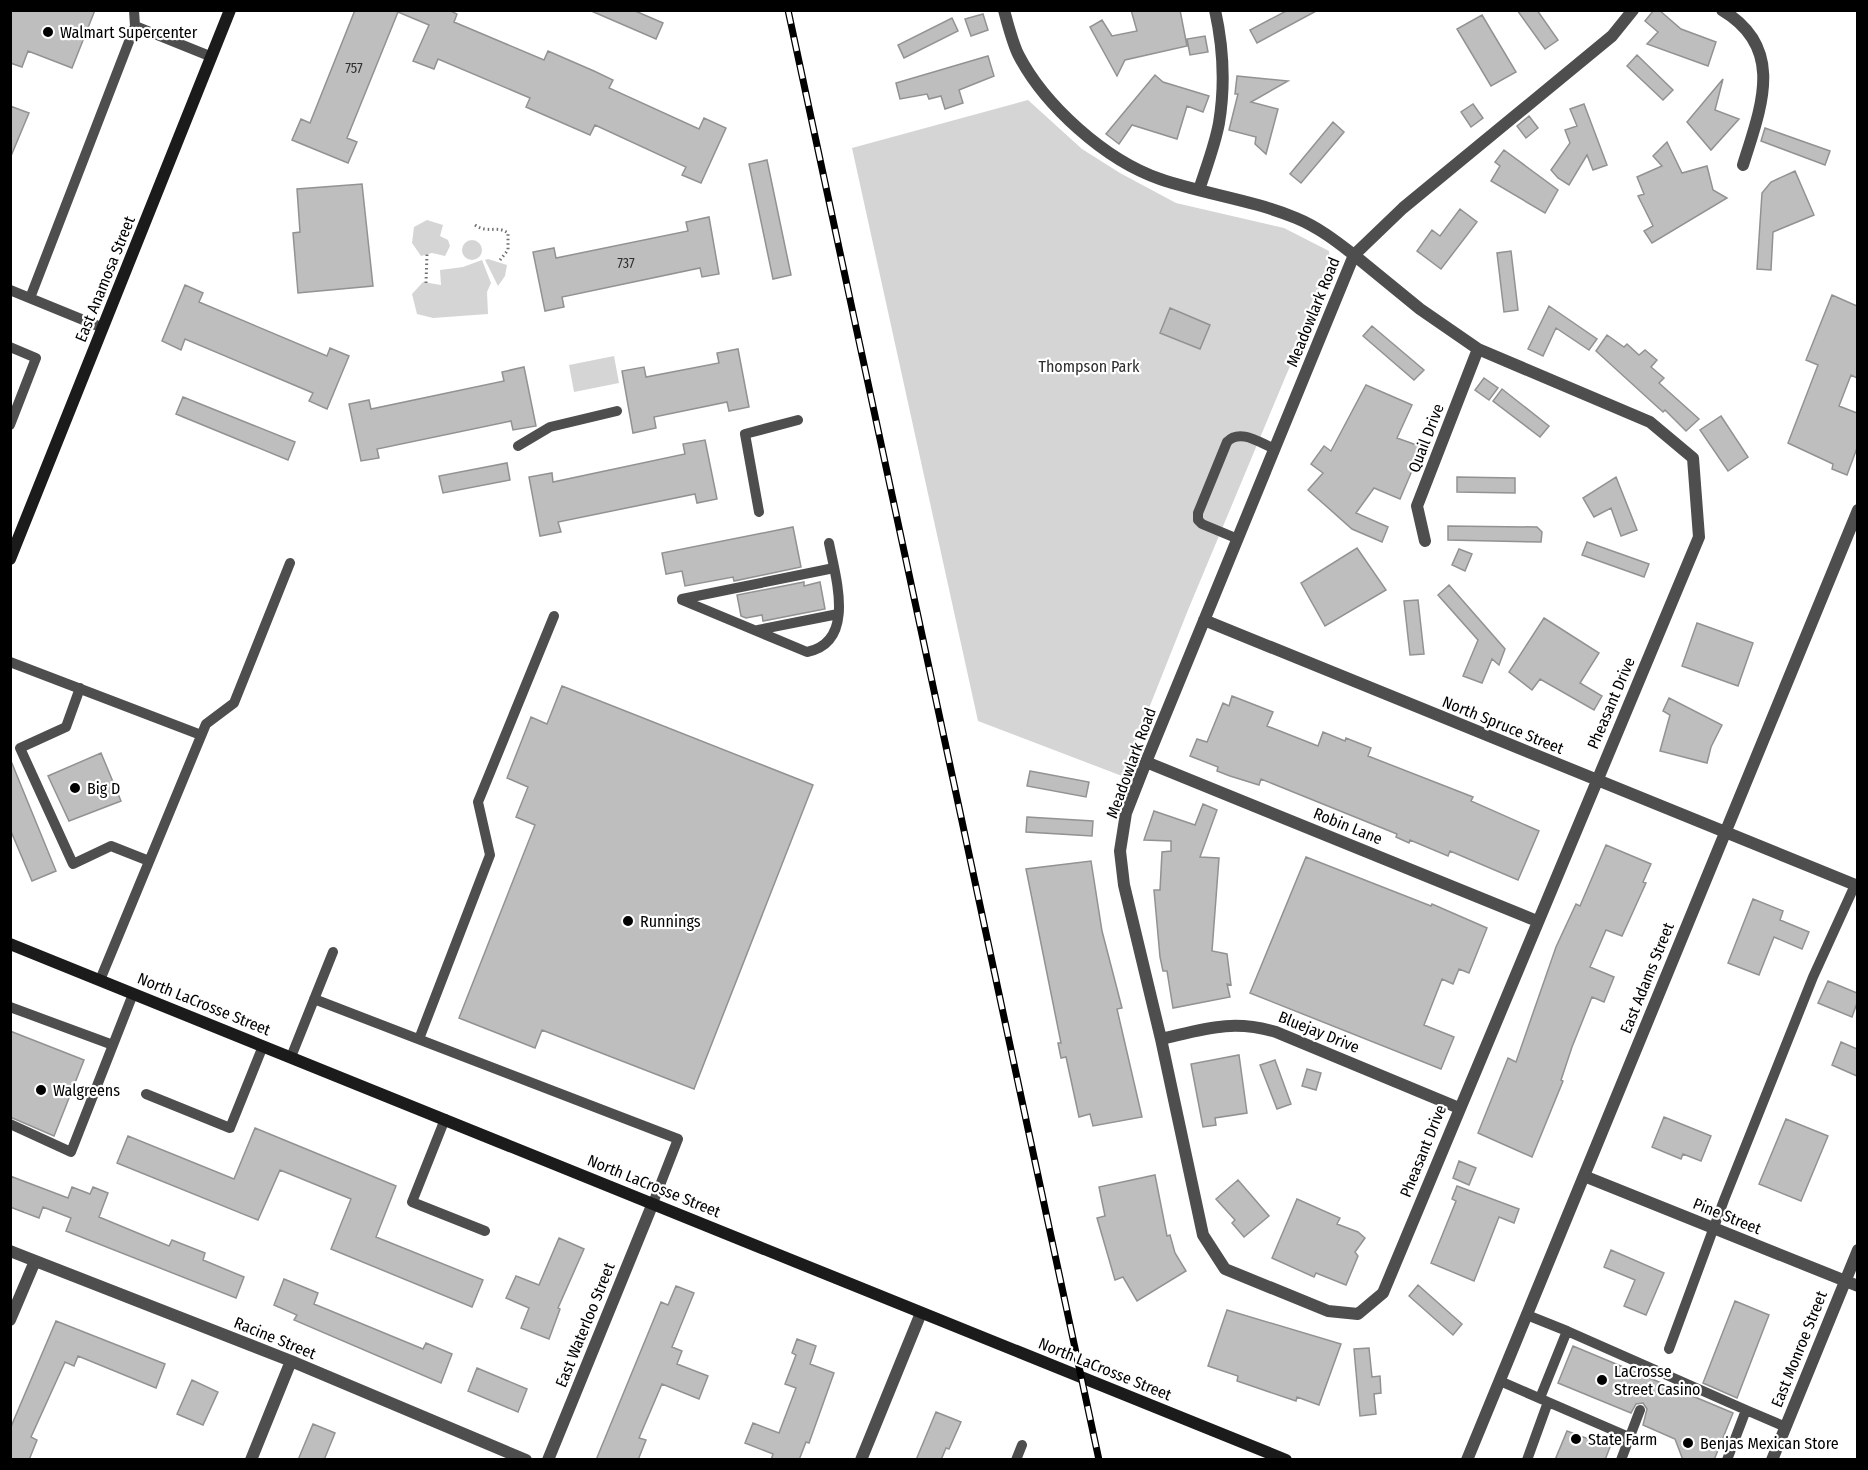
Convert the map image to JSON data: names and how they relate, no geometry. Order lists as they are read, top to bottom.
{
  "streets": {
    "main road": ["East Anamosa Street", "North LaCrosse Street"],
    "street": [
      "Meadowlark Road",
      "Quail Drive",
      "Pheasant Drive",
      "North Spruce Street",
      "Robin Lane",
      "East Adams Street",
      "Bluejay Drive",
      "Pine Street",
      "East Waterloo Street",
      "Racine Street",
      "East Monroe Street"
    ]
  },
  "crossings": [
    ["Meadowlark Road", "Pheasant Drive"],
    ["Meadowlark Road", "North Spruce Street"],
    ["Meadowlark Road", "Robin Lane"],
    ["Meadowlark Road", "Bluejay Drive"],
    ["Quail Drive", "Pheasant Drive"],
    ["Pheasant Drive", "North Spruce Street"],
    ["Pheasant Drive", "Robin Lane"],
    ["Pheasant Drive", "Bluejay Drive"],
    ["North Spruce Street", "East Adams Street"],
    ["East Adams Street", "Pine Street"],
    ["North LaCrosse Street", "East Waterloo Street"],
    ["Pine Street", "East Monroe Street"]
  ],
  "parks": ["Thompson Park"],
  "places": [
    "Walmart Supercenter",
    "Big D",
    "Runnings",
    "Walgreens",
    "LaCrosse Street Casino",
    "State Farm",
    "Benjas Mexican Store"
  ],
  "house_numbers": ["757", "737"]
}
